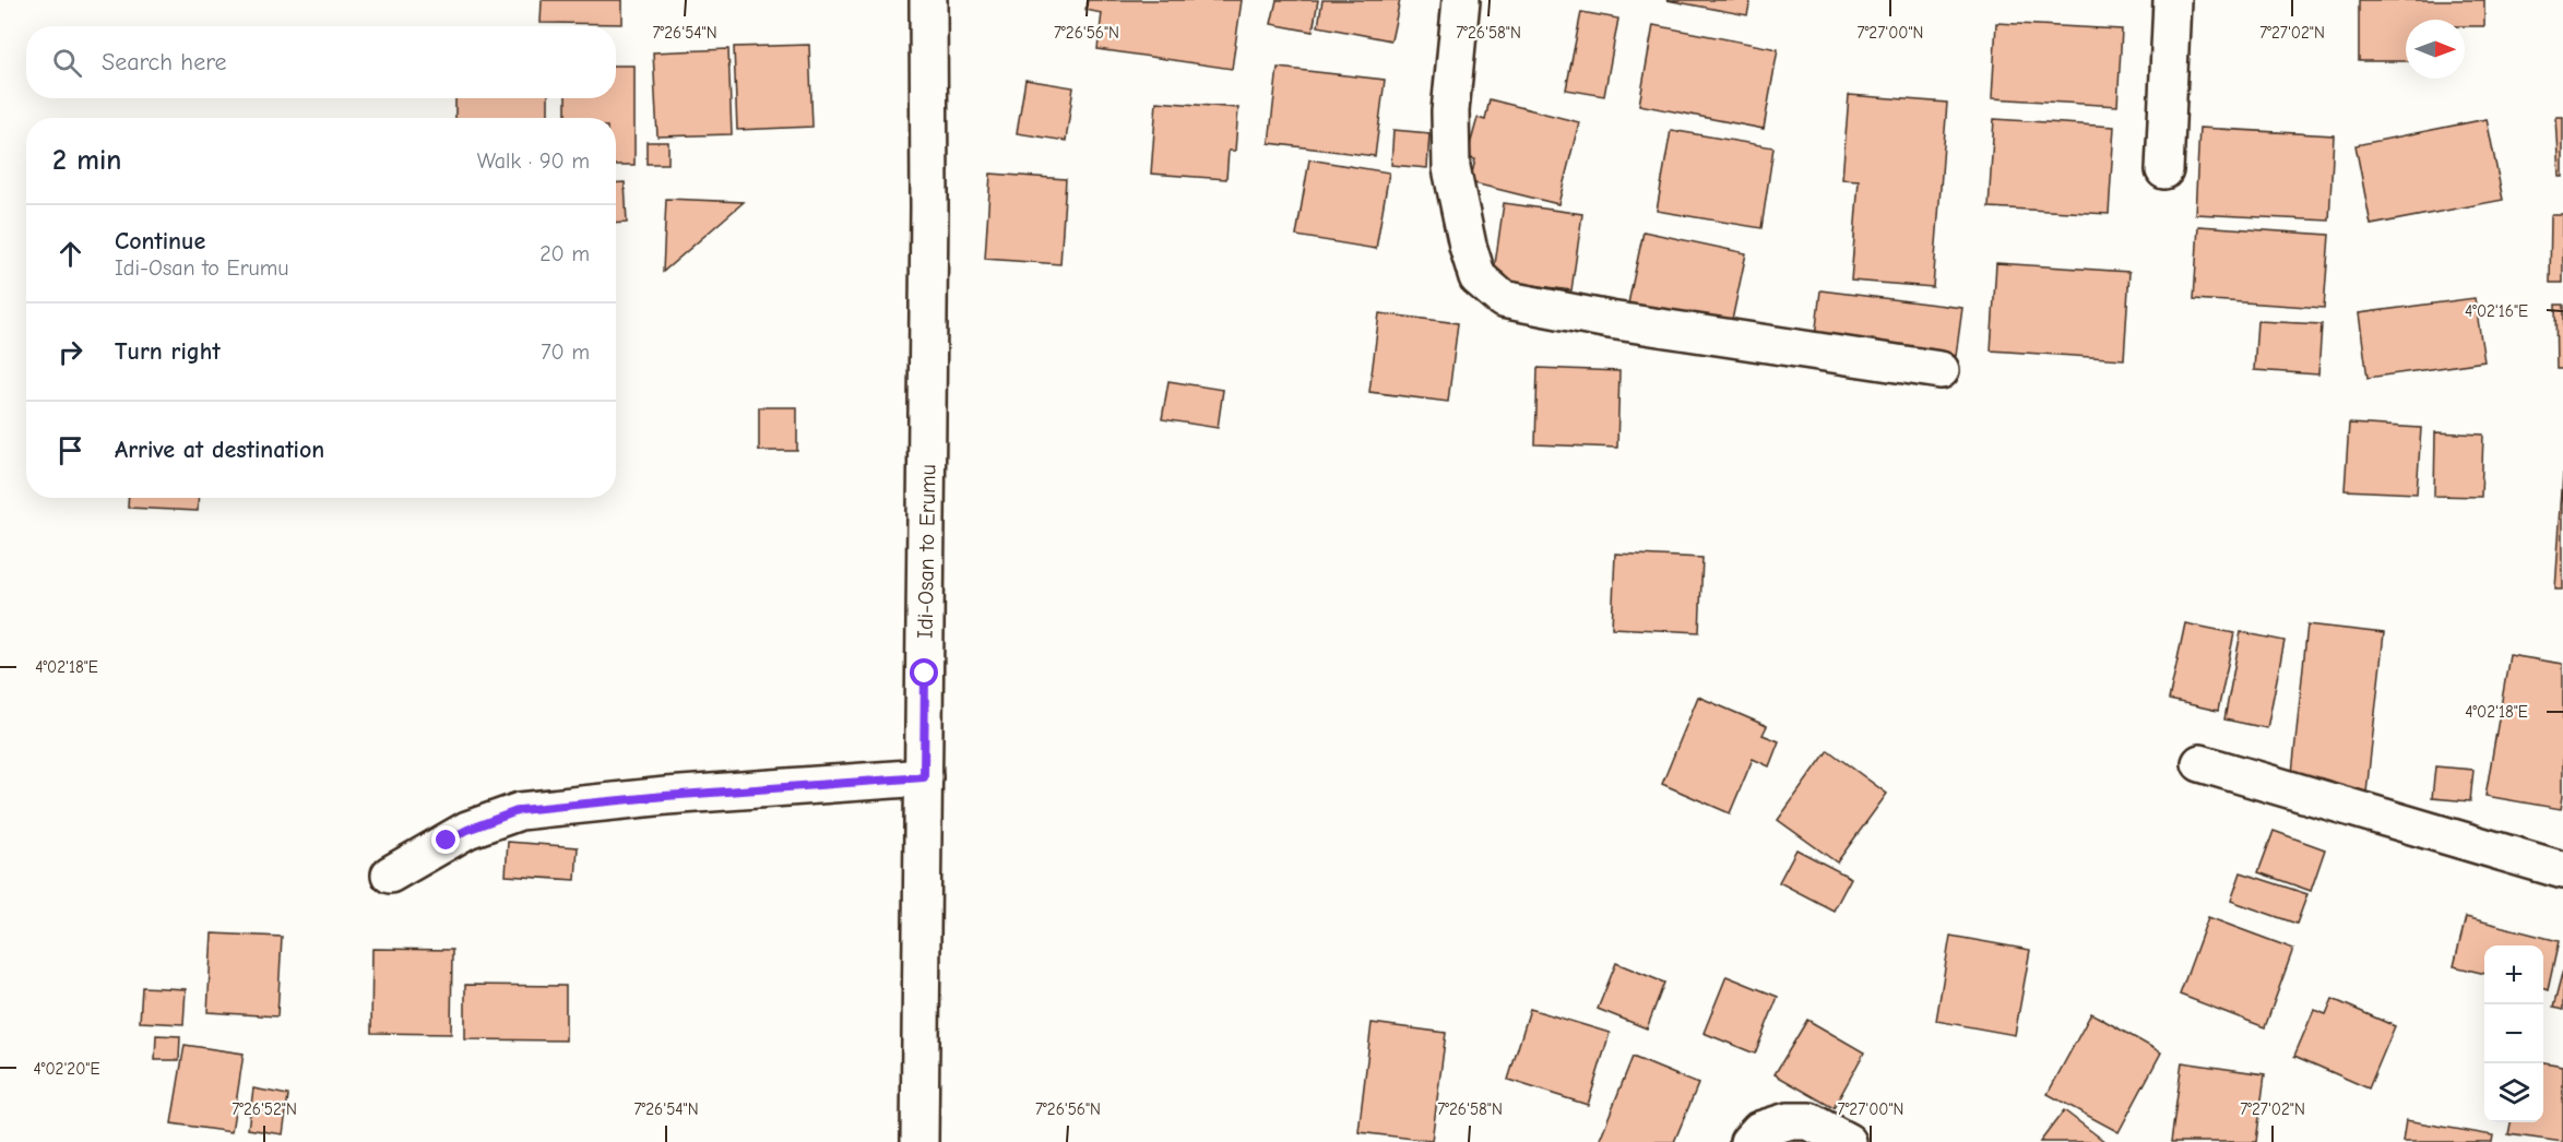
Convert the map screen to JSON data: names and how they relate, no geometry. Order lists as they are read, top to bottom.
{
  "streets": {
    "street": ["Idi-Osan to Erumu"]
  },
  "north": "right",
  "page": {
    "search": "Search here",
    "heading": ["2 min", "Walk · 90 m"],
    "list": [
      ["Continue", "Idi-Osan to Erumu", "20 m"],
      ["Turn right", "70 m"],
      "Arrive at destination"
    ],
    "map_buttons": ["+", "−"]
  },
  "coordinates": [
    "7°26'54\"N",
    "7°26'56\"N",
    "7°26'58\"N",
    "7°27'00\"N",
    "7°27'02\"N",
    "4°02'16\"E",
    "4°02'18\"E",
    "4°02'20\"E",
    "7°26'52\"N"
  ]
}
